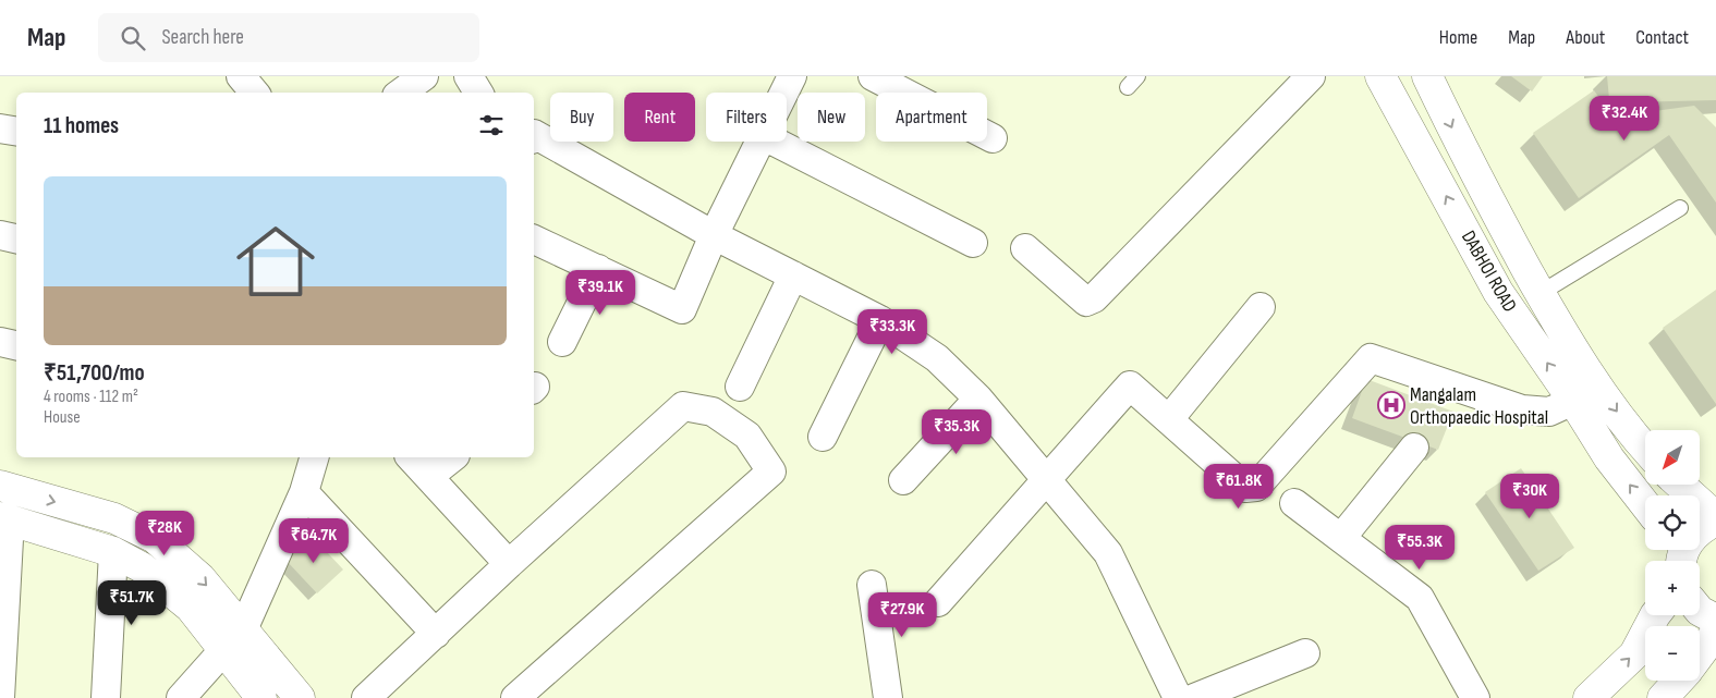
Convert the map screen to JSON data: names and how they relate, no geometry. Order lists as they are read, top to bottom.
{
  "streets": {
    "main road": ["DABHOI ROAD"]
  },
  "places": {
    "hospital": ["Mangalam Orthopaedic Hospital"]
  },
  "north": "bottom left",
  "page": {
    "header": "Map",
    "search": "Search here",
    "nav": [
      "Home",
      "Map",
      "About",
      "Contact"
    ],
    "chip": [
      "Buy",
      "Rent",
      "Filters",
      "New",
      "Apartment"
    ],
    "heading": "11 homes",
    "price": [
      "₹32.4K",
      "₹39.1K",
      "₹33.3K",
      "₹35.3K",
      "₹61.8K",
      "₹30K",
      "₹28K",
      "₹64.7K",
      "₹55.3K",
      "₹51.7K",
      "₹27.9K"
    ],
    "list": [
      {
        "name": "₹51,700/mo",
        "note": "4 rooms · 112 m² · House"
      }
    ],
    "map_buttons": ["+", "−"]
  }
}
